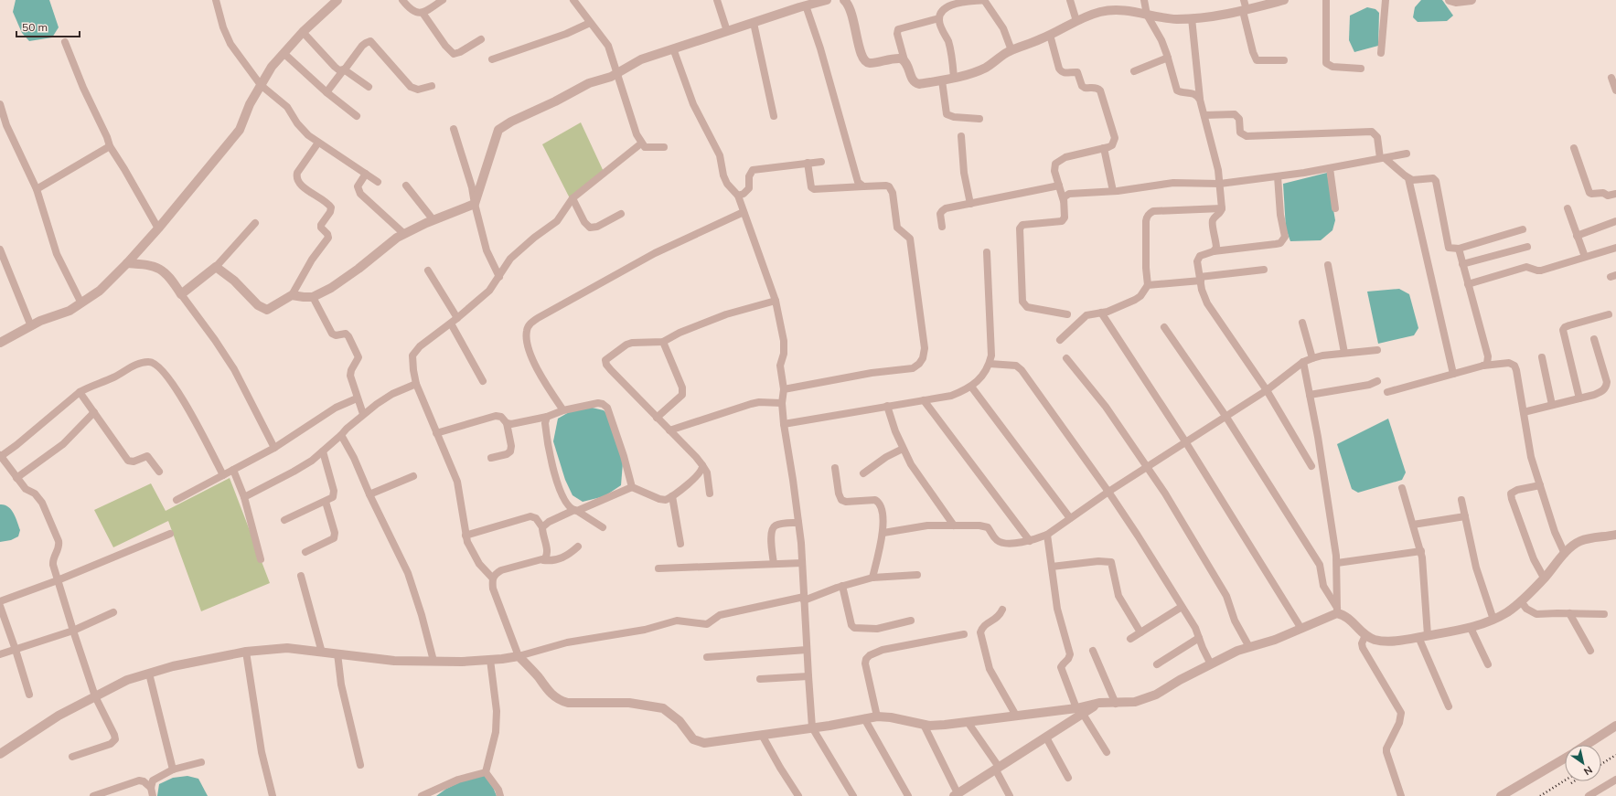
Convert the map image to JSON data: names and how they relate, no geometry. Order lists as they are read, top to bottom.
{
  "scale_bar": "50 m",
  "north": "bottom right"
}
